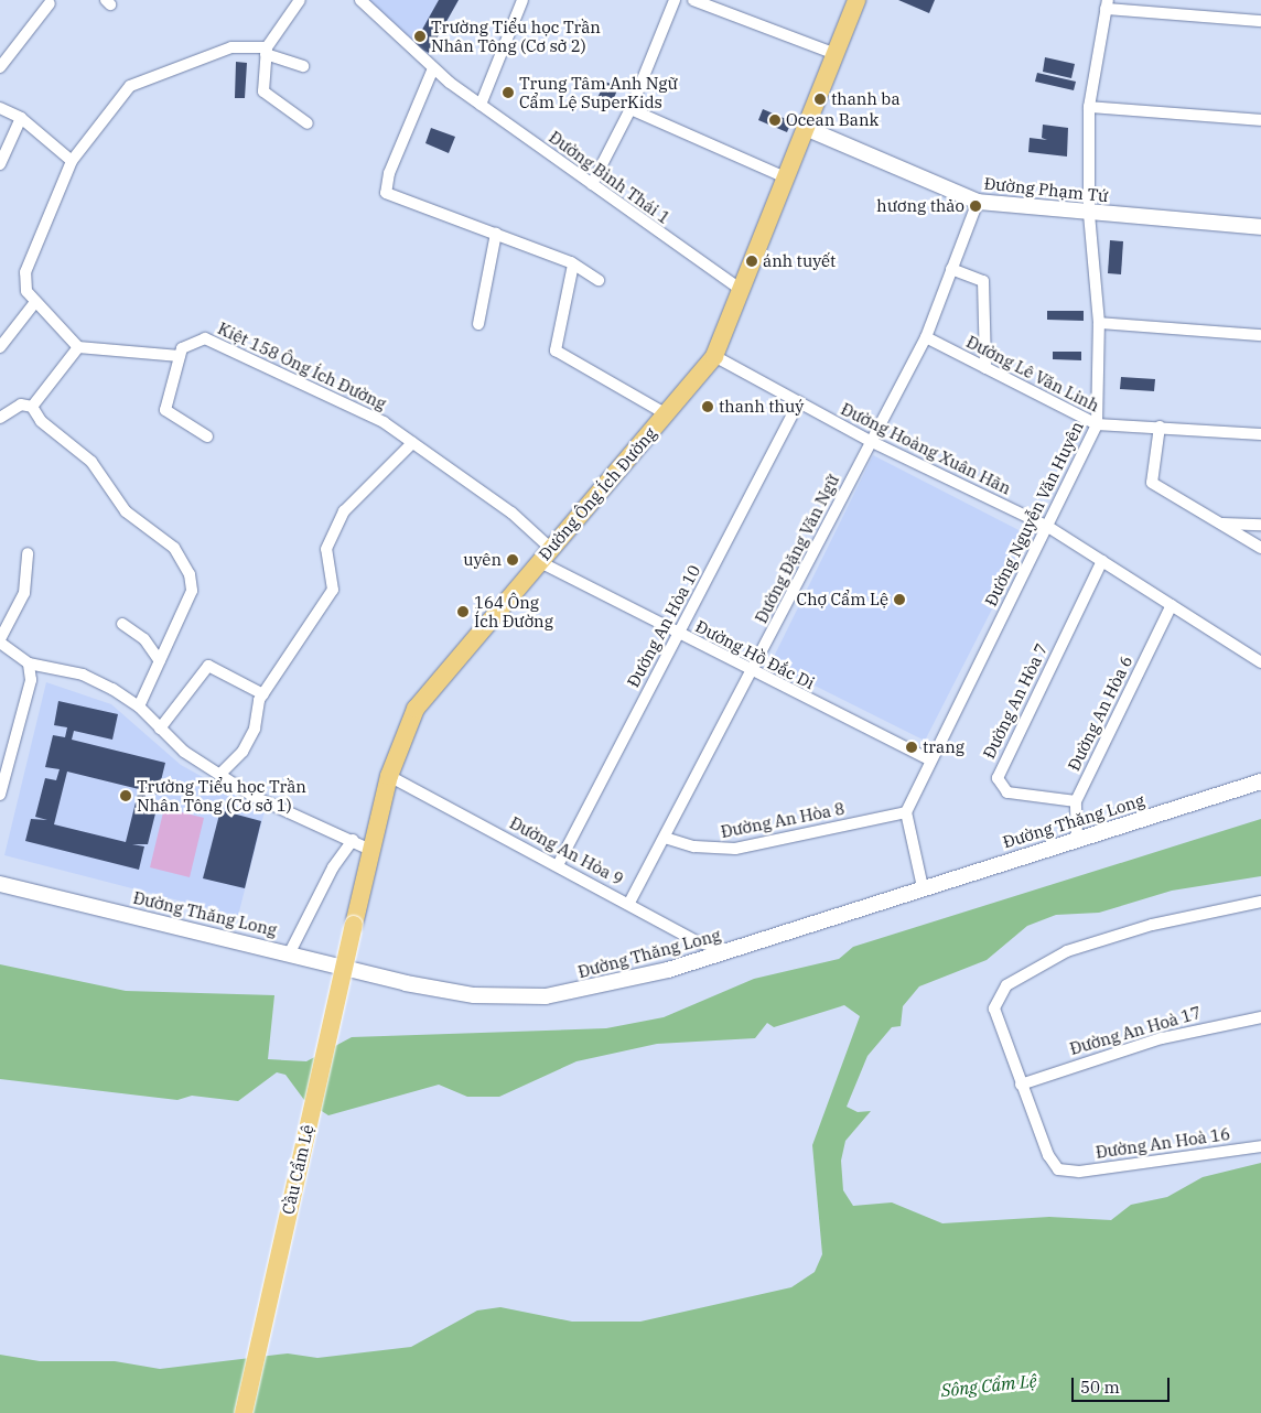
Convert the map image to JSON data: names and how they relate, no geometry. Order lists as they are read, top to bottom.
{
  "streets": {
    "main road": ["Đường Ông Ích Đường", "Cầu Cẩm Lệ"],
    "street": [
      "Đường Bình Thái 1",
      "Đường Phạm Tứ",
      "Kiệt 158 Ông Ích Đường",
      "Đường Lê Văn Linh",
      "Đường Hoàng Xuân Hãn",
      "Đường Nguyễn Văn Huyên",
      "Đường Đặng Văn Ngữ",
      "Đường An Hòa 10",
      "Đường Hồ Đắc Di",
      "Đường An Hòa 7",
      "Đường An Hòa 6",
      "Đường An Hòa 8",
      "Đường Thăng Long",
      "Đường An Hòa 9",
      "Đường An Hoà 17",
      "Đường An Hoà 16"
    ]
  },
  "crossings": [
    ["Đường Bình Thái 1", "Đường Ông Ích Đường"],
    ["Đường Phạm Tứ", "Đường Ông Ích Đường"],
    ["Đường Phạm Tứ", "Đường Nguyễn Văn Huyên"],
    ["Đường Phạm Tứ", "Đường Đặng Văn Ngữ"],
    ["Kiệt 158 Ông Ích Đường", "Đường Ông Ích Đường"],
    ["Kiệt 158 Ông Ích Đường", "Đường Hồ Đắc Di"],
    ["Đường Lê Văn Linh", "Đường Nguyễn Văn Huyên"],
    ["Đường Lê Văn Linh", "Đường Đặng Văn Ngữ"],
    ["Đường Hoàng Xuân Hãn", "Đường Ông Ích Đường"],
    ["Đường Hoàng Xuân Hãn", "Đường Nguyễn Văn Huyên"],
    ["Đường Hoàng Xuân Hãn", "Đường Đặng Văn Ngữ"],
    ["Đường Hoàng Xuân Hãn", "Đường An Hòa 10"],
    ["Đường Hoàng Xuân Hãn", "Đường An Hòa 7"],
    ["Đường Hoàng Xuân Hãn", "Đường An Hòa 6"],
    ["Đường Ông Ích Đường", "Đường Hồ Đắc Di"],
    ["Đường Ông Ích Đường", "Đường An Hòa 9"],
    ["Đường Ông Ích Đường", "Cầu Cẩm Lệ"],
    ["Đường Nguyễn Văn Huyên", "Đường Hồ Đắc Di"],
    ["Đường Nguyễn Văn Huyên", "Đường An Hòa 8"],
    ["Đường Đặng Văn Ngữ", "Đường Hồ Đắc Di"],
    ["Đường Đặng Văn Ngữ", "Đường An Hòa 8"],
    ["Đường Đặng Văn Ngữ", "Đường An Hòa 9"],
    ["Đường An Hòa 10", "Đường Hồ Đắc Di"],
    ["Đường An Hòa 10", "Đường An Hòa 9"],
    ["Đường An Hòa 7", "Đường An Hòa 6"],
    ["Đường An Hòa 6", "Đường Thăng Long"],
    ["Đường Thăng Long", "Đường An Hòa 9"],
    ["Đường An Hoà 17", "Đường An Hoà 16"]
  ],
  "water": ["Sông Cẩm Lệ"],
  "places": [
    "Trường Tiểu học Trần Nhân Tông (Cơ sở 2)",
    "Trung Tâm Anh Ngữ Cẩm Lệ SuperKids",
    "thanh ba",
    "Ocean Bank",
    "hương thảo",
    "ánh tuyết",
    "thanh thuý",
    "uyên",
    "Chợ Cẩm Lệ",
    "164 Ông Ích Đường",
    "trang",
    "Trường Tiểu học Trần Nhân Tông (Cơ sở 1)"
  ],
  "scale_bar": "50 m"
}
